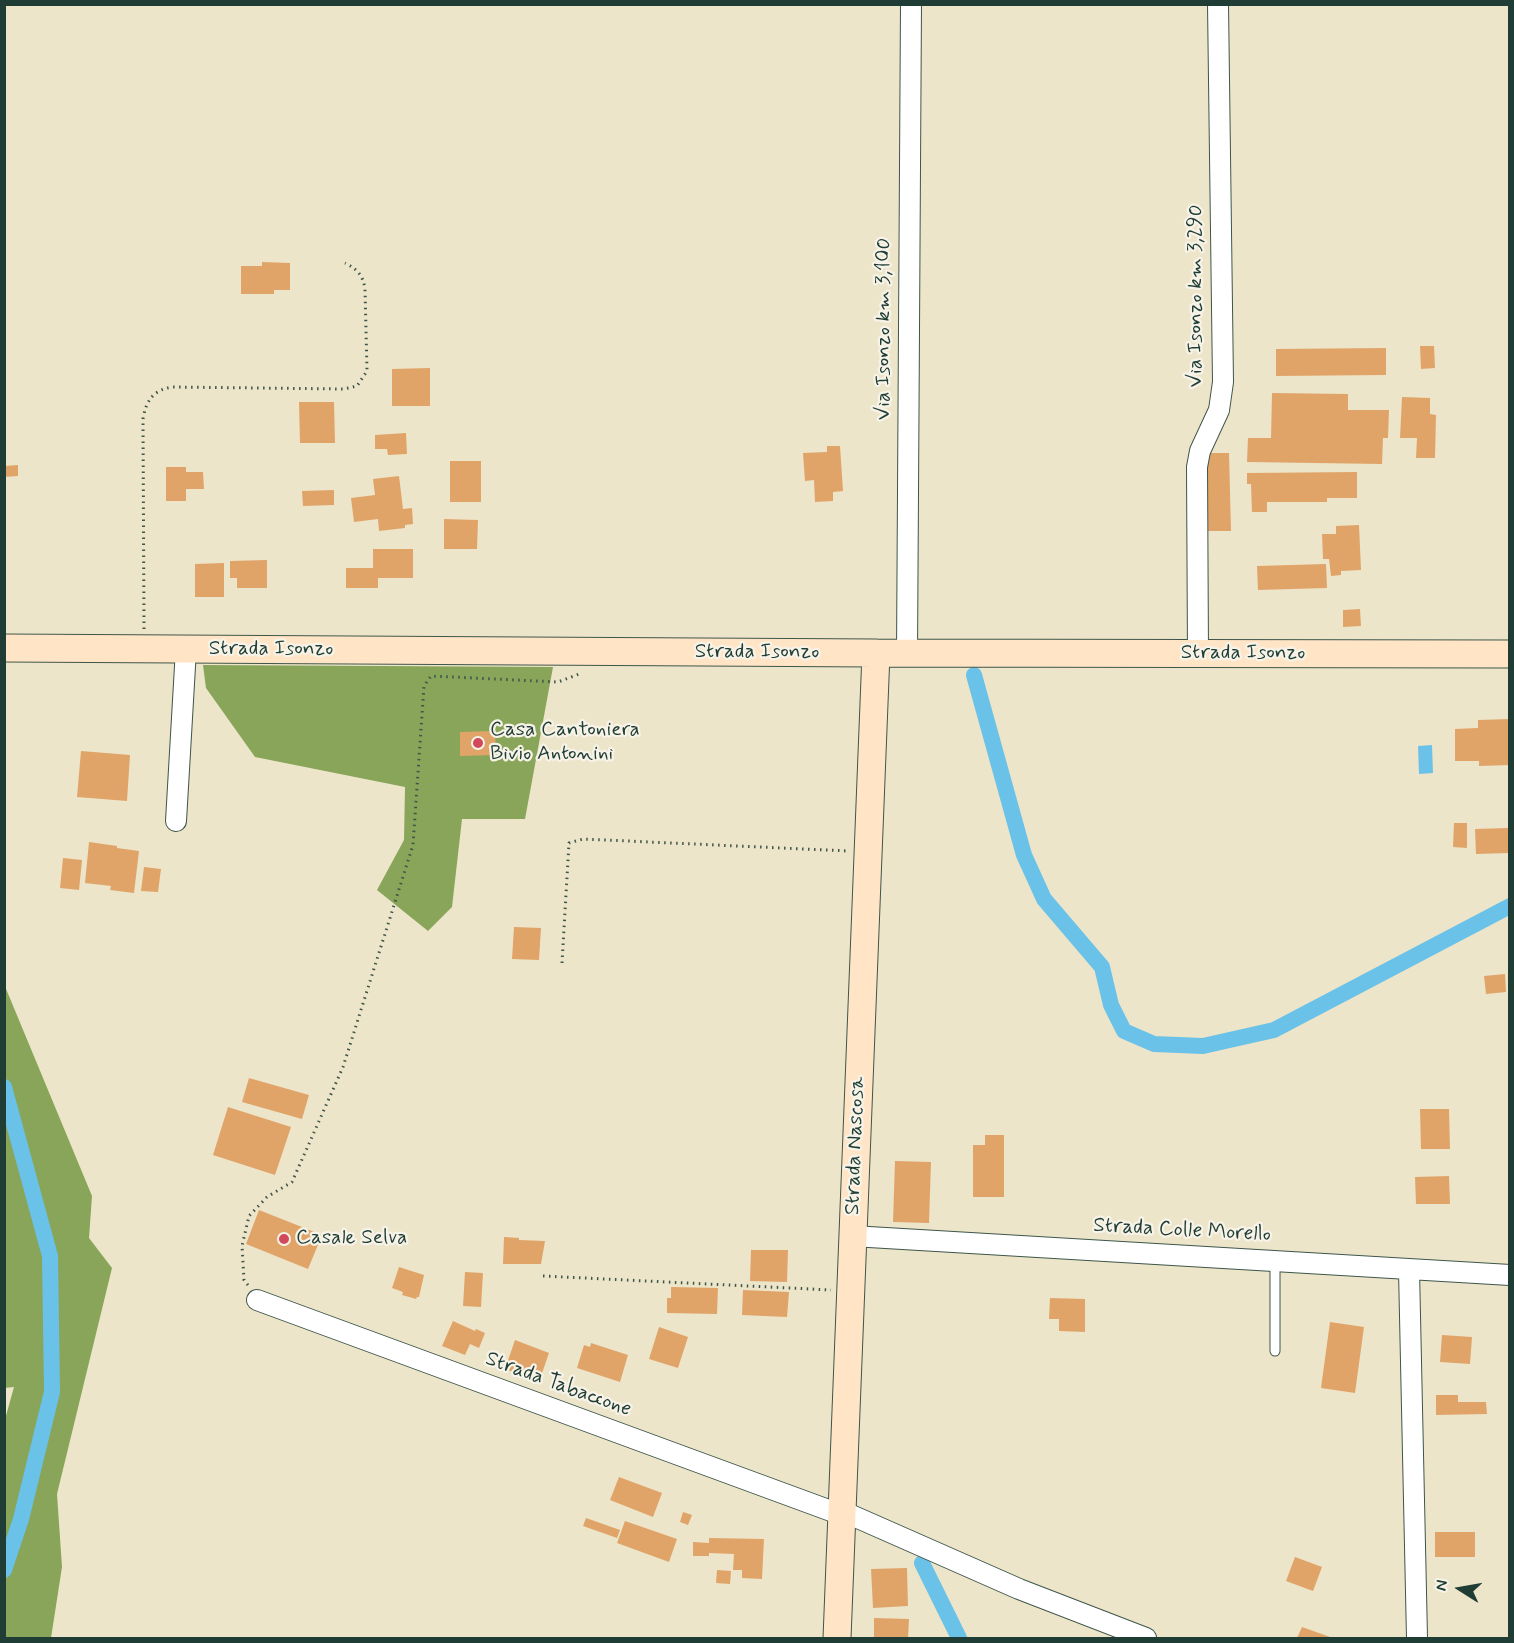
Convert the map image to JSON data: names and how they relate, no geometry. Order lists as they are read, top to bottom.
{
  "streets": {
    "main road": ["Strada Isonzo", "Strada Nascosa"],
    "street": [
      "Via Isonzo km 3,290",
      "Via Isonzo km 3,100",
      "Strada Colle Morello",
      "Strada Tabaccone"
    ]
  },
  "crossings": [
    ["Via Isonzo km 3,290", "Strada Isonzo"],
    ["Via Isonzo km 3,100", "Strada Isonzo"],
    ["Strada Isonzo", "Strada Nascosa"],
    ["Strada Nascosa", "Strada Colle Morello"],
    ["Strada Nascosa", "Strada Tabaccone"]
  ],
  "places": ["Casa Cantoniera Bivio Antonini", "Casale Selva"],
  "north": "left"
}
